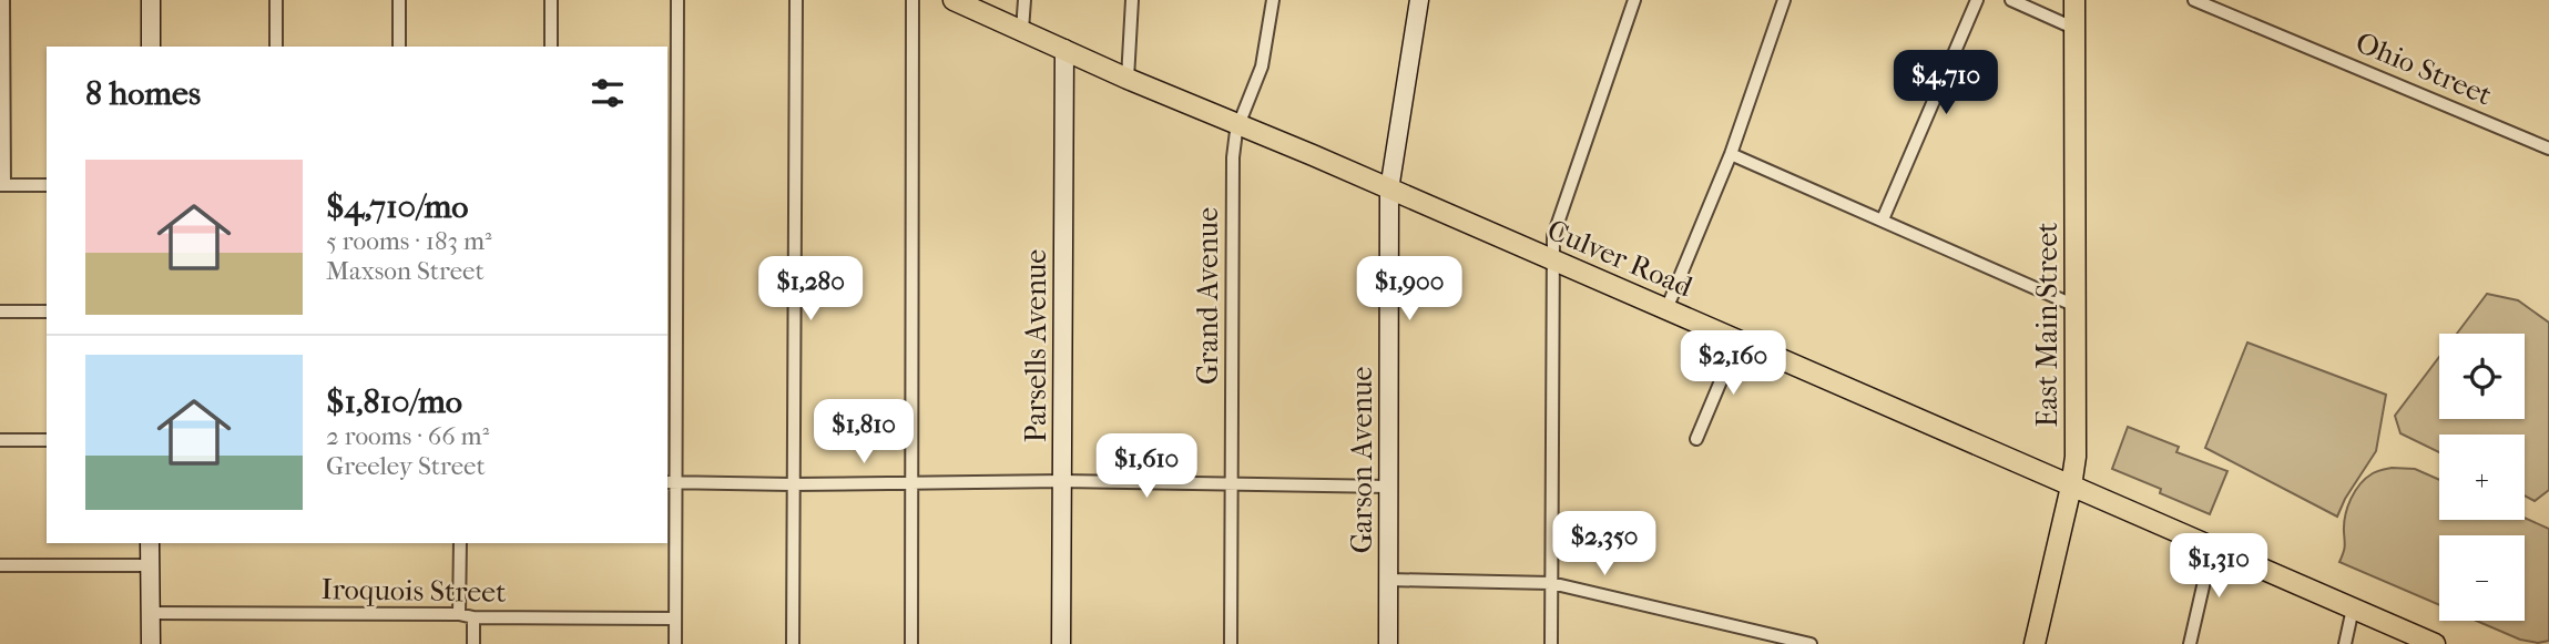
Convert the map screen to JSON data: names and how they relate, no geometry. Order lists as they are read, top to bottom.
{
  "streets": {
    "main road": ["Culver Road", "East Main Street"],
    "street": [
      "Ohio Street",
      "Grand Avenue",
      "Parsells Avenue",
      "Garson Avenue",
      "Iroquois Street"
    ]
  },
  "crossings": [
    ["Culver Road", "Grand Avenue"],
    ["Culver Road", "East Main Street"],
    ["Culver Road", "Parsells Avenue"],
    ["Culver Road", "Garson Avenue"]
  ],
  "page": {
    "heading": "8 homes",
    "price": [
      "$4,710",
      "$1,280",
      "$1,900",
      "$2,160",
      "$1,810",
      "$1,610",
      "$2,350",
      "$1,310"
    ],
    "list": [
      {
        "name": "$4,710/mo",
        "note": "5 rooms · 183 m² · Maxson Street"
      },
      {
        "name": "$1,810/mo",
        "note": "2 rooms · 66 m² · Greeley Street"
      }
    ],
    "map_buttons": ["+", "−"]
  }
}
